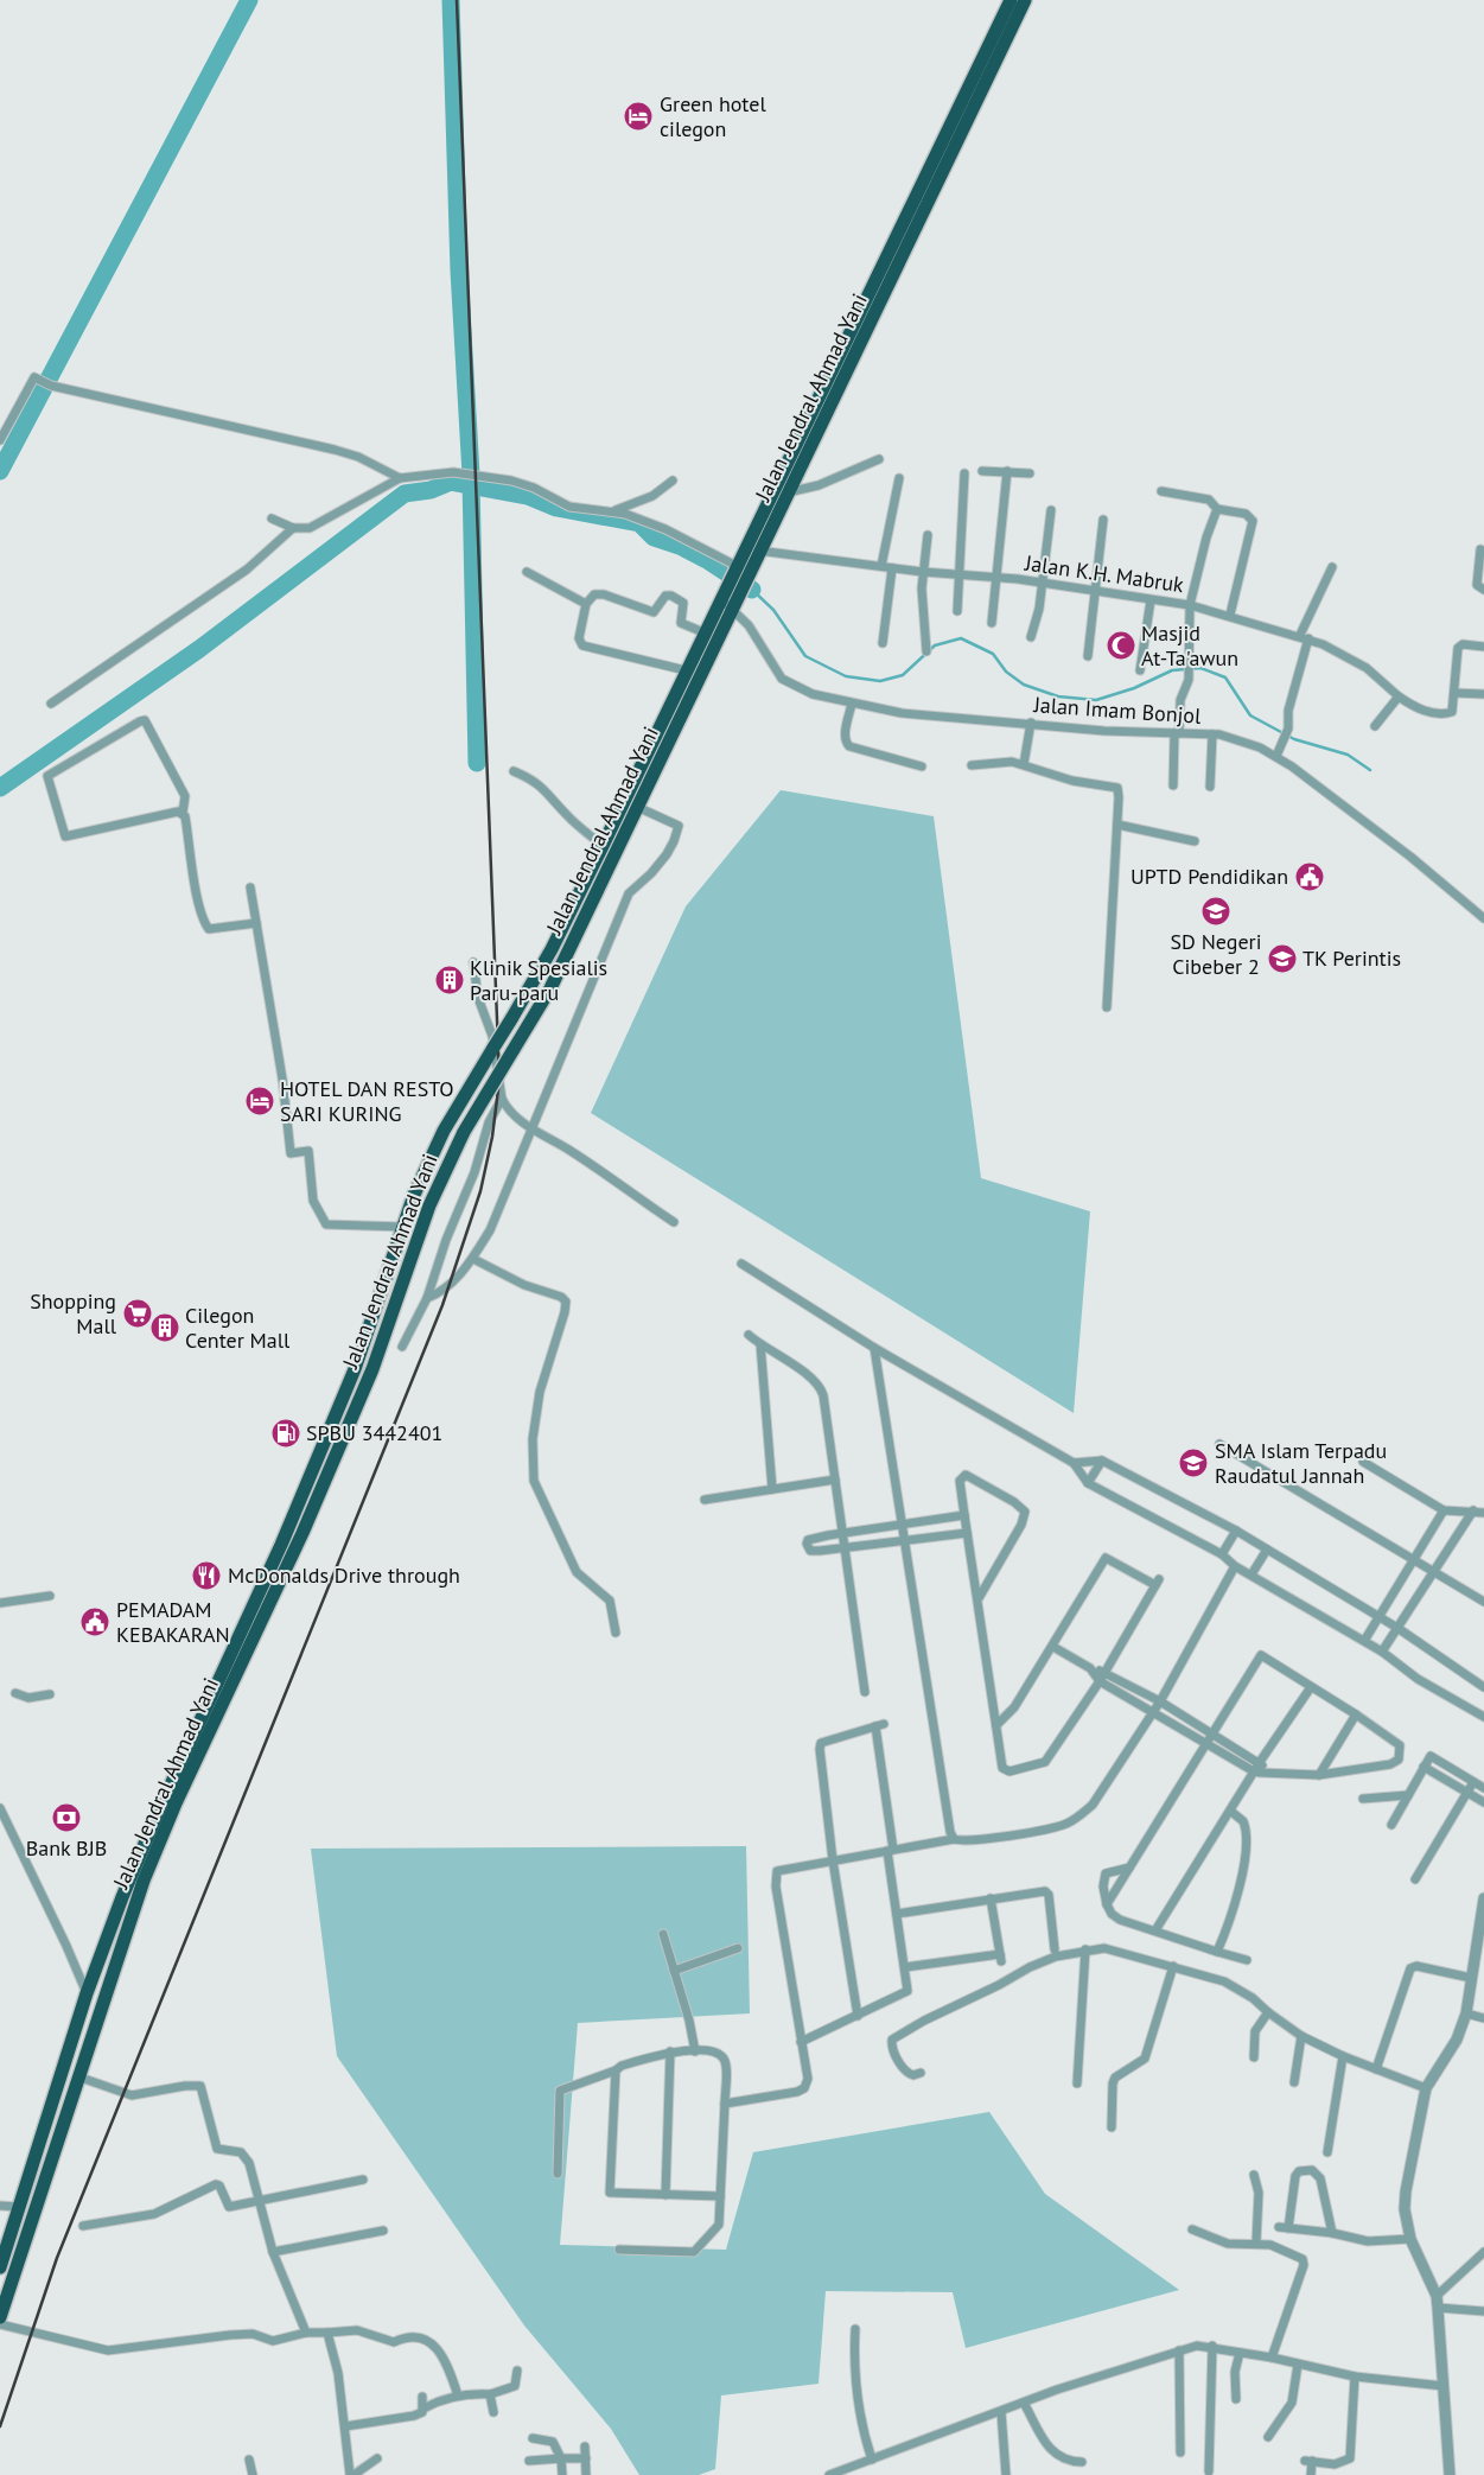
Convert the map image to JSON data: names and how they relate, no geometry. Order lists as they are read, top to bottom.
{
  "streets": {
    "highway": ["Jalan Jendral Ahmad Yani"],
    "street": ["Jalan K.H. Mabruk", "Jalan Imam Bonjol"]
  },
  "crossings": [
    ["Jalan Jendral Ahmad Yani", "Jalan K.H. Mabruk"],
    ["Jalan Jendral Ahmad Yani", "Jalan Imam Bonjol"]
  ],
  "places": {
    "hotel": ["Green hotel cilegon", "HOTEL DAN RESTO SARI KURING"],
    "mosque": ["Masjid At-Ta'awun"],
    "public building": ["UPTD Pendidikan", "PEMADAM KEBAKARAN"],
    "school or university": ["SD Negeri Cibeber 2", "TK Perintis", "SMA Islam Terpadu Raudatul Jannah"],
    "building": ["Klinik Spesialis Paru-paru", "Cilegon Center Mall"],
    "supermarket": ["Shopping Mall"],
    "fuel station": ["SPBU 3442401"],
    "restaurant": ["McDonalds Drive through"],
    "bank": ["Bank BJB"]
  }
}
